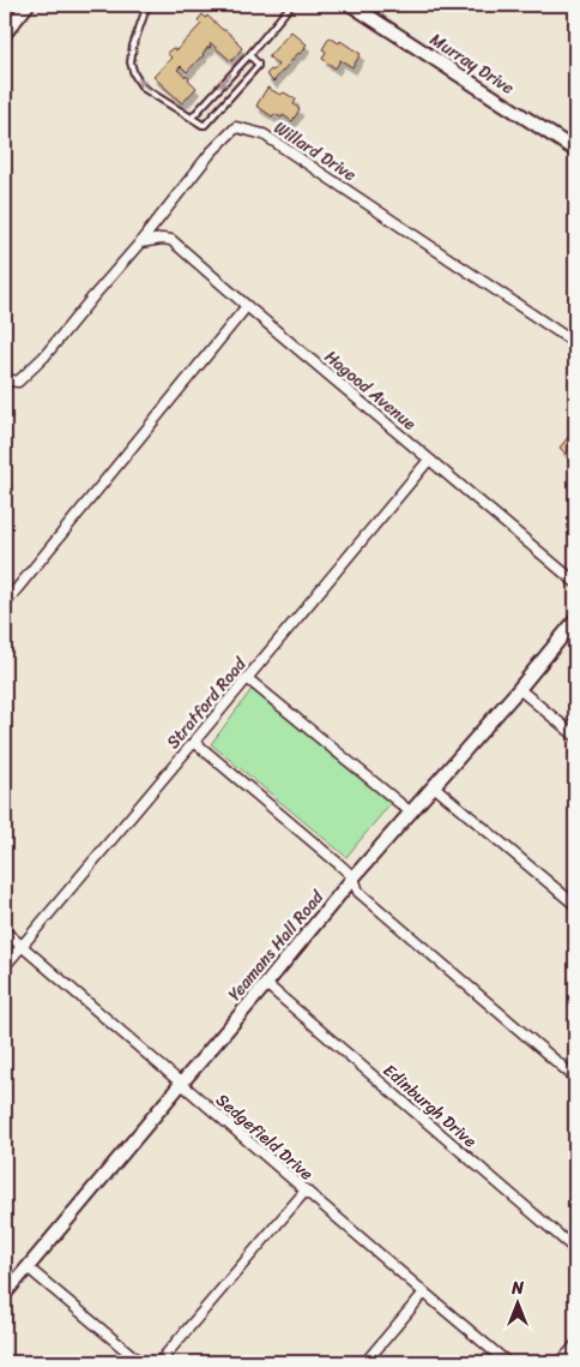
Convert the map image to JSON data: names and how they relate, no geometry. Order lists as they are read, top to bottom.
{
  "streets": {
    "street": [
      "Murray Drive",
      "Willard Drive",
      "Hagood Avenue",
      "Stratford Road",
      "Yeamans Hall Road",
      "Edinburgh Drive",
      "Sedgefield Drive"
    ]
  },
  "crossings": [
    ["Willard Drive", "Hagood Avenue"],
    ["Hagood Avenue", "Stratford Road"],
    ["Stratford Road", "Sedgefield Drive"],
    ["Yeamans Hall Road", "Edinburgh Drive"],
    ["Yeamans Hall Road", "Sedgefield Drive"]
  ],
  "north": "top"
}
